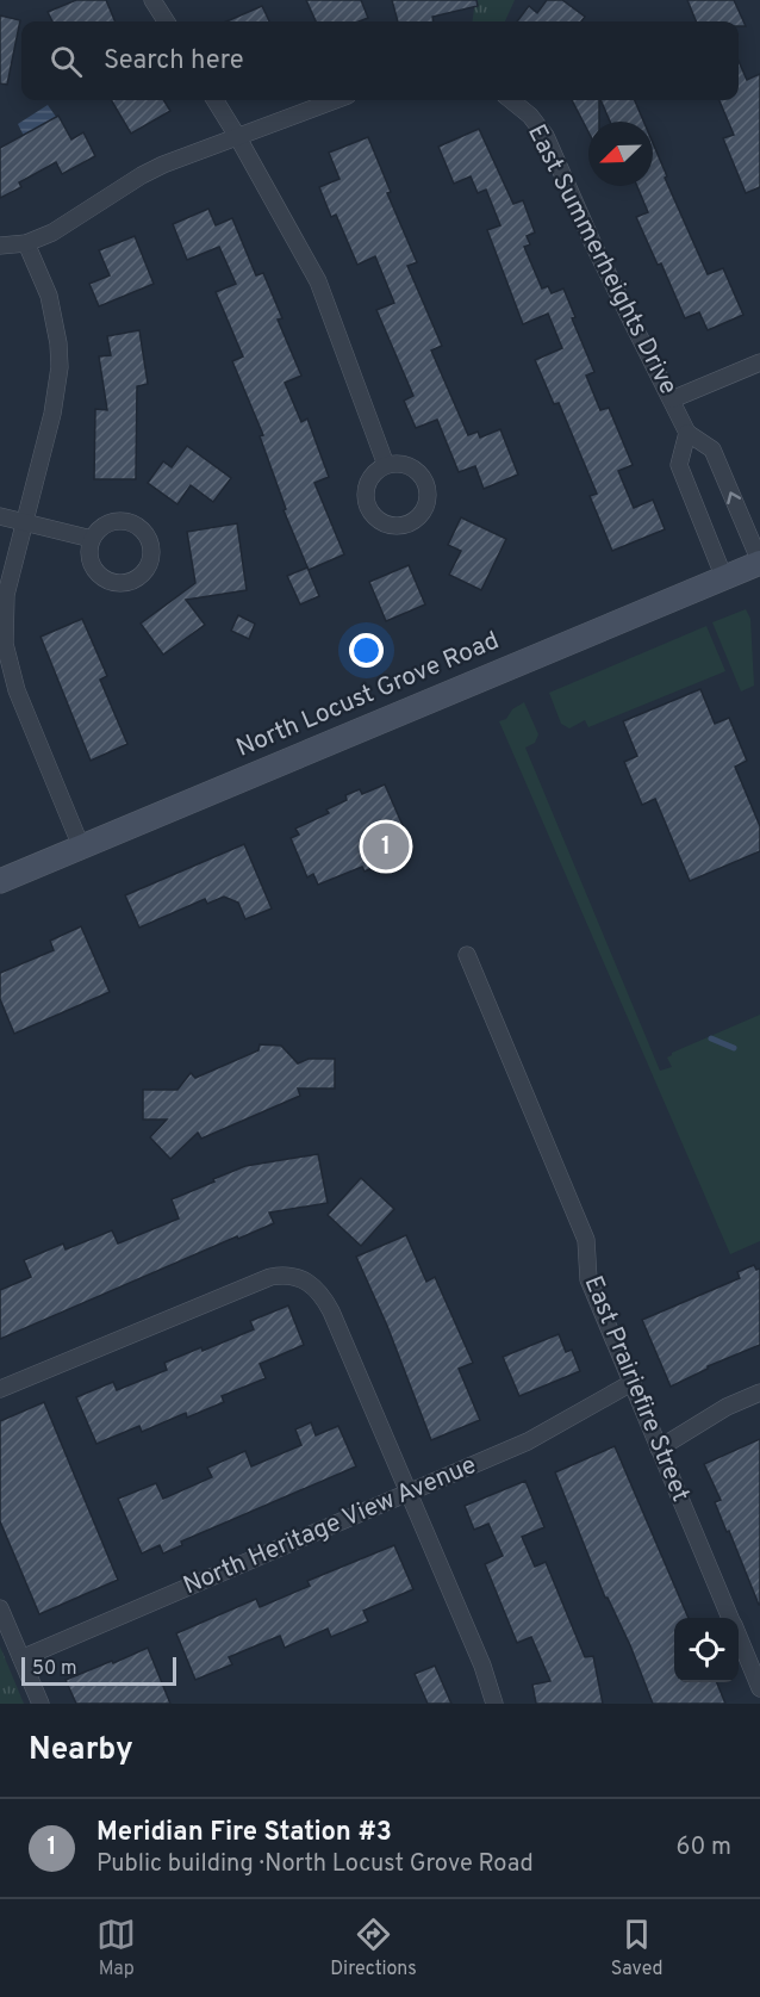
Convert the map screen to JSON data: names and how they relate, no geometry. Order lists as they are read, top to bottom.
{
  "streets": {
    "main road": ["North Locust Grove Road"],
    "street": ["East Summerheights Drive", "East Prairiefire Street", "North Heritage View Avenue"]
  },
  "crossings": [
    ["East Summerheights Drive", "North Locust Grove Road"],
    ["East Prairiefire Street", "North Heritage View Avenue"]
  ],
  "scale_bar": "50 m",
  "north": "bottom left",
  "page": {
    "search": "Search here",
    "pins": "1",
    "scale": "50 m",
    "heading": "Nearby",
    "list": [
      {
        "mark": "1",
        "name": "Meridian Fire Station #3",
        "note": "Public building · North Locust Grove Road",
        "value": "60 m"
      }
    ],
    "nav": ["Map", "Directions", "Saved"]
  }
}
